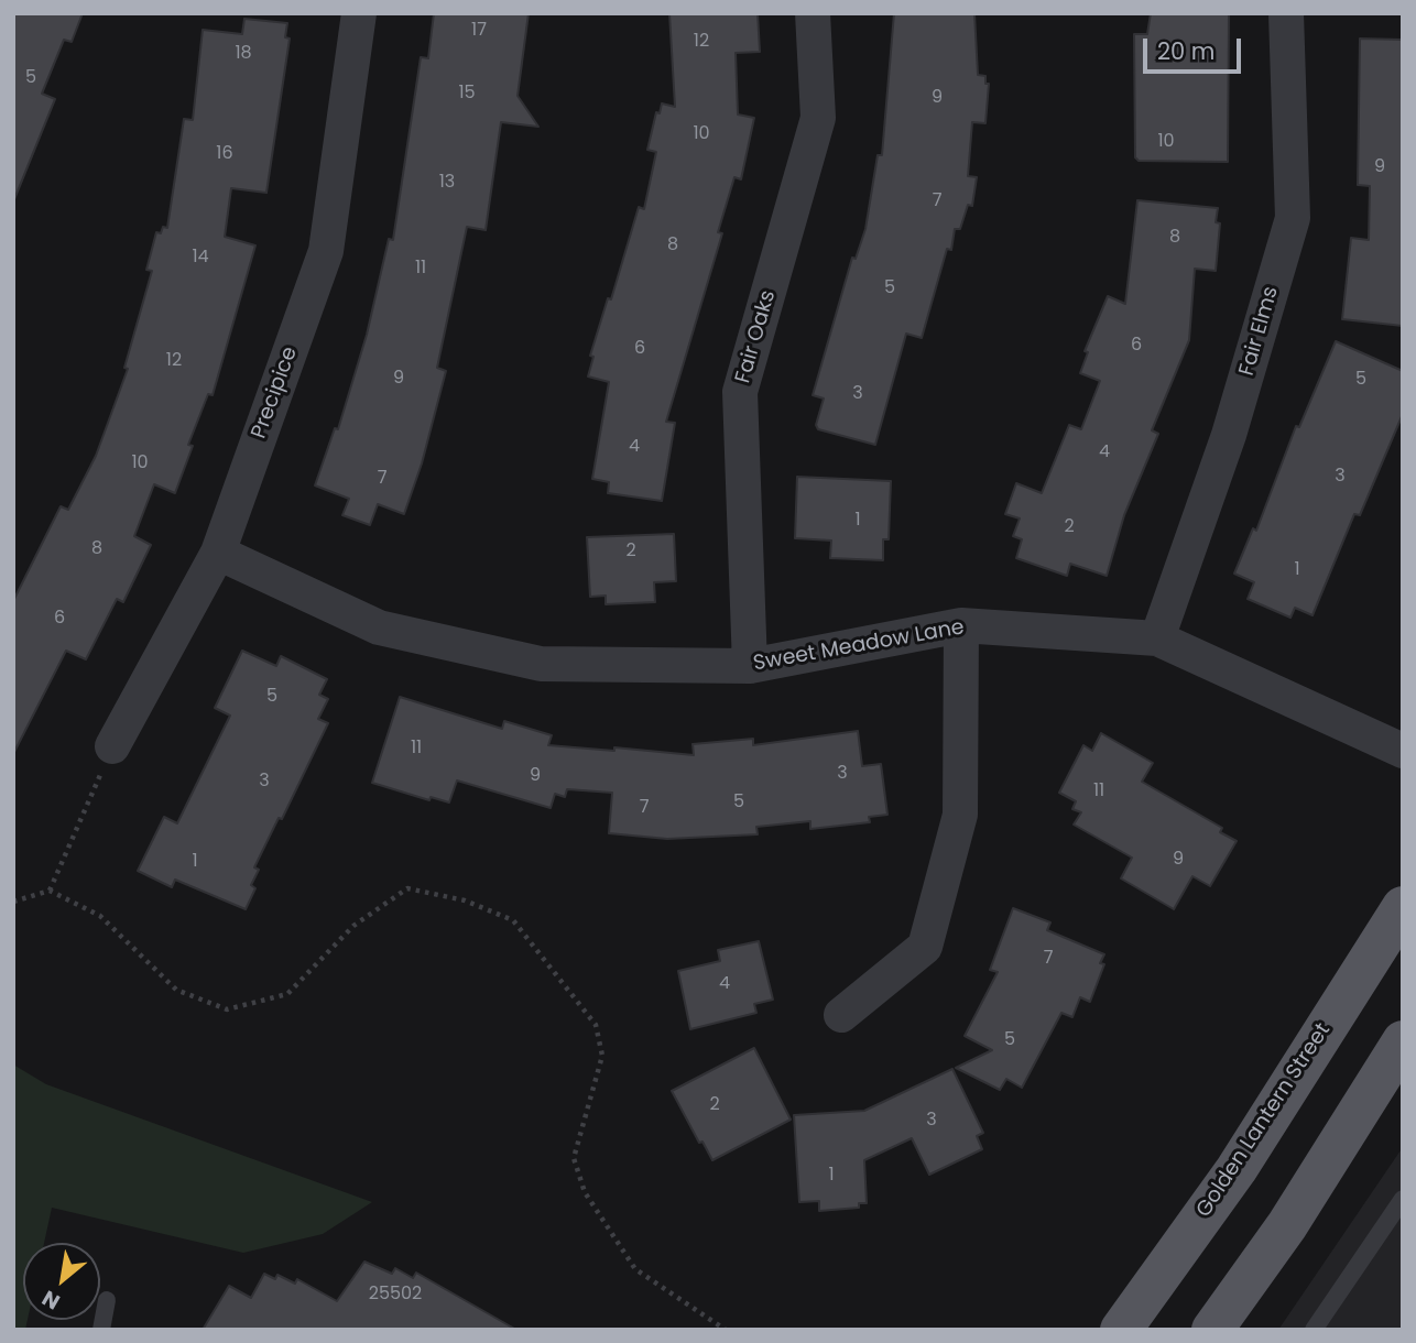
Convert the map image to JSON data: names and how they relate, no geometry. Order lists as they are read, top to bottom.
{
  "streets": {
    "main road": ["Golden Lantern Street"],
    "street": [
      "Fair Elms",
      "Fair Oaks",
      "Precipice",
      "Sweet Meadow Lane"
    ]
  },
  "crossings": [
    ["Fair Elms", "Sweet Meadow Lane"],
    ["Fair Oaks", "Sweet Meadow Lane"],
    ["Precipice", "Sweet Meadow Lane"]
  ],
  "house_numbers": [
    "17",
    "12",
    "18",
    "5",
    "15",
    "9",
    "10",
    "10",
    "16",
    "9",
    "13",
    "7",
    "8",
    "8",
    "14",
    "11",
    "5",
    "6",
    "6",
    "12",
    "9",
    "5",
    "3",
    "4",
    "4",
    "10",
    "3",
    "7",
    "1",
    "2",
    "8",
    "2",
    "1",
    "6",
    "5",
    "11",
    "3",
    "9",
    "3",
    "11",
    "5",
    "7",
    "9",
    "1",
    "7",
    "4",
    "5",
    "2",
    "3",
    "1",
    "25502"
  ],
  "scale_bar": "20 m",
  "north": "bottom left"
}
